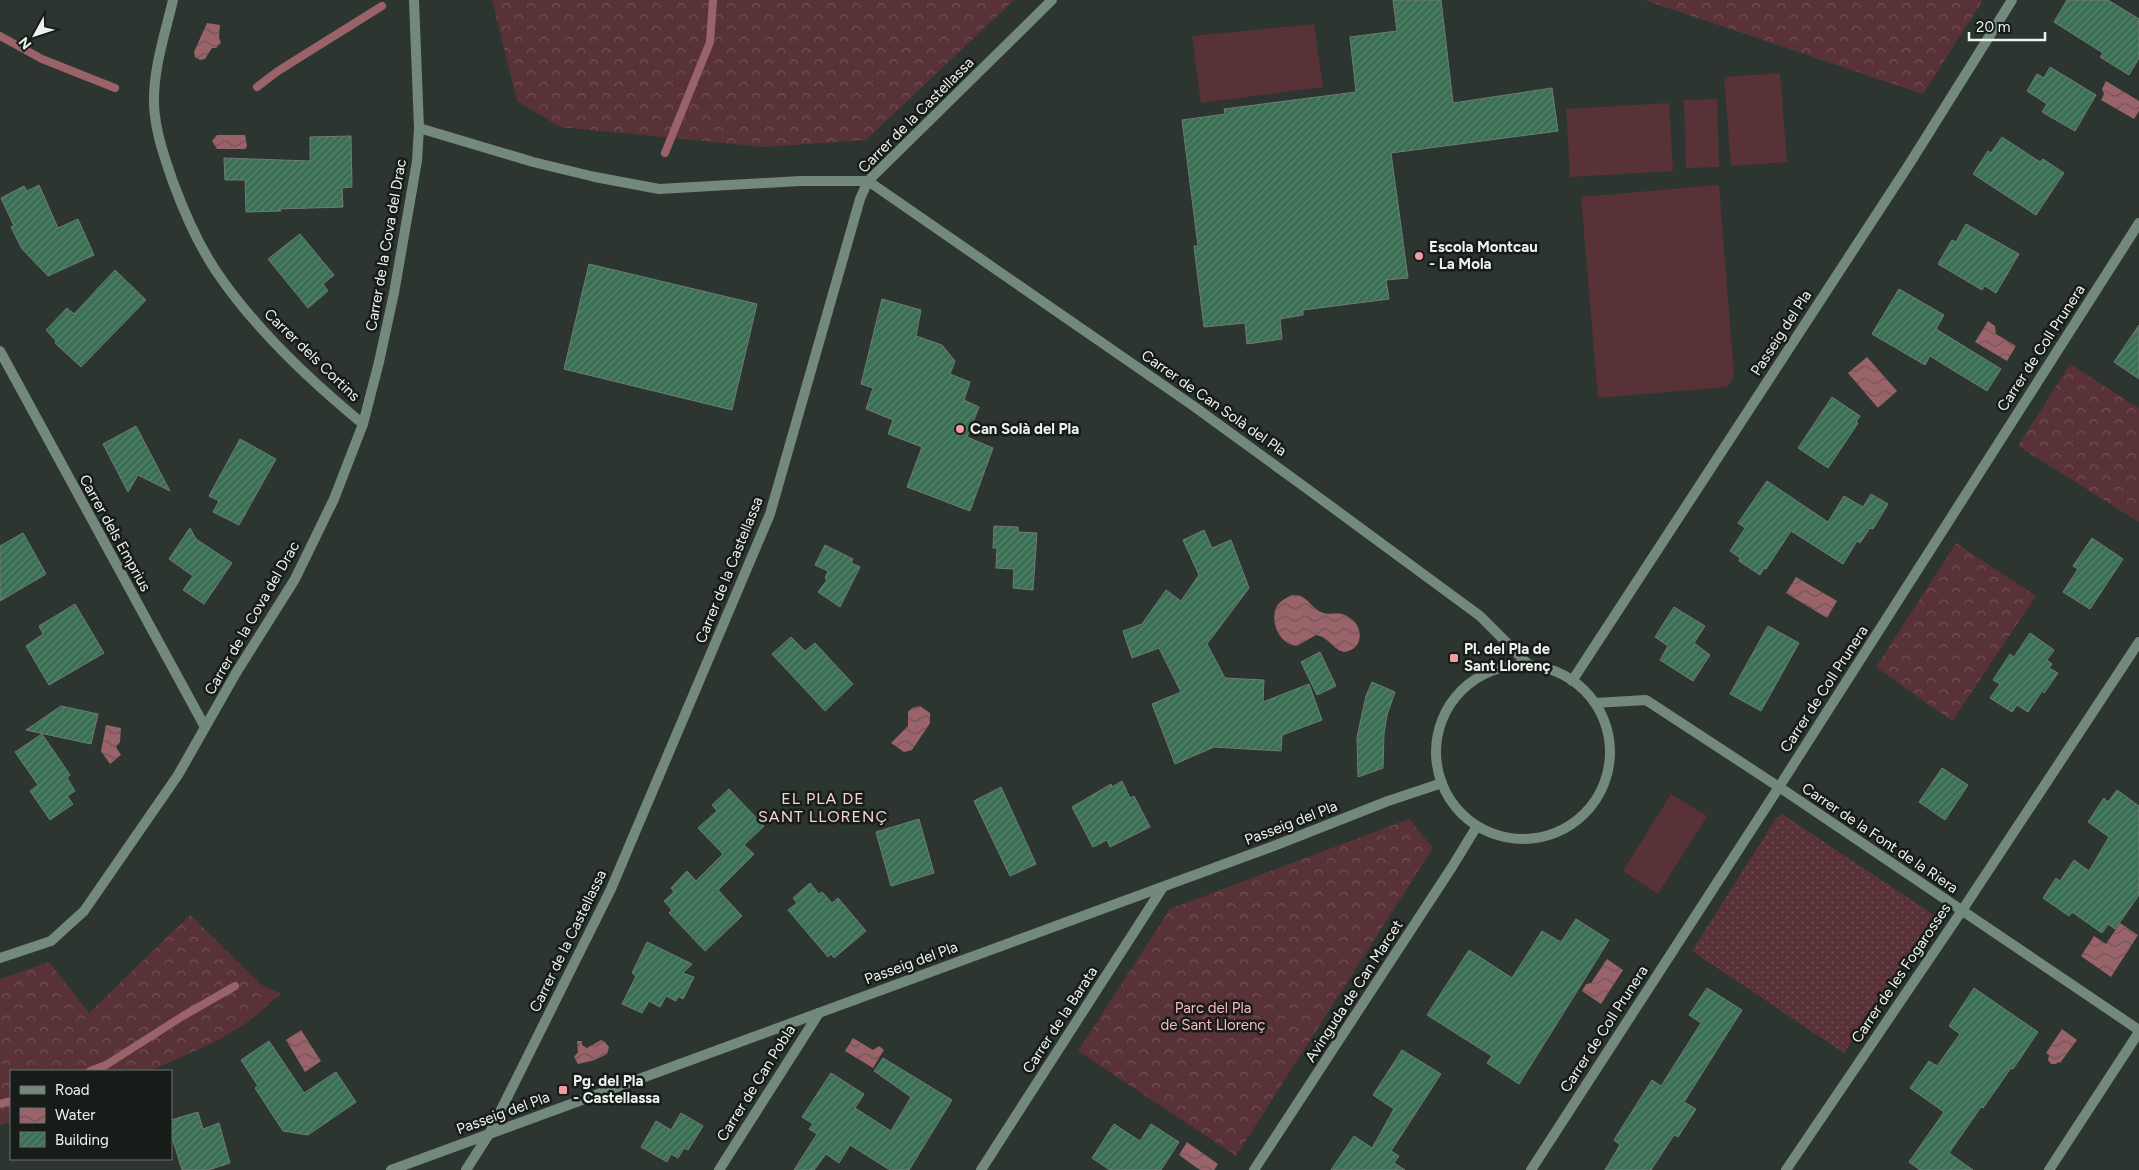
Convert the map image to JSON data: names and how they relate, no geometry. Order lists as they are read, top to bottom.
{
  "streets": {
    "street": [
      "Carrer de la Castellassa",
      "Carrer de la Cova del Drac",
      "Passeig del Pla",
      "Carrer de Coll Prunera",
      "Carrer dels Cortins",
      "Carrer de Can Solà del Pla",
      "Carrer dels Emprius",
      "Carrer de la Font de la Riera",
      "Carrer de les Fogarosses",
      "Avinguda de Can Marcet",
      "Carrer de la Barata",
      "Carrer de Can Pobla"
    ]
  },
  "crossings": [
    ["Carrer de la Castellassa", "Passeig del Pla"],
    ["Carrer de la Castellassa", "Carrer de Can Solà del Pla"],
    ["Carrer de la Cova del Drac", "Carrer dels Cortins"],
    ["Carrer de la Cova del Drac", "Carrer dels Emprius"],
    ["Passeig del Pla", "Carrer de Can Solà del Pla"],
    ["Passeig del Pla", "Carrer de la Font de la Riera"],
    ["Passeig del Pla", "Avinguda de Can Marcet"],
    ["Passeig del Pla", "Carrer de la Barata"],
    ["Passeig del Pla", "Carrer de Can Pobla"],
    ["Carrer de Coll Prunera", "Carrer de la Font de la Riera"],
    ["Carrer de Can Solà del Pla", "Carrer de la Font de la Riera"],
    ["Carrer de Can Solà del Pla", "Avinguda de Can Marcet"],
    ["Carrer de la Font de la Riera", "Carrer de les Fogarosses"],
    ["Carrer de la Font de la Riera", "Avinguda de Can Marcet"]
  ],
  "districts": ["EL PLA DE SANT LLORENÇ"],
  "parks": ["Parc del Pla de Sant Llorenç"],
  "places": {
    "other": ["Escola Montcau - La Mola", "Can Solà del Pla"],
    "transit": ["Pl. del Pla de Sant Llorenç", "Pg. del Pla - Castellassa"]
  },
  "legend": ["Road", "Water", "Building"],
  "scale_bar": "20 m",
  "north": "bottom left"
}
